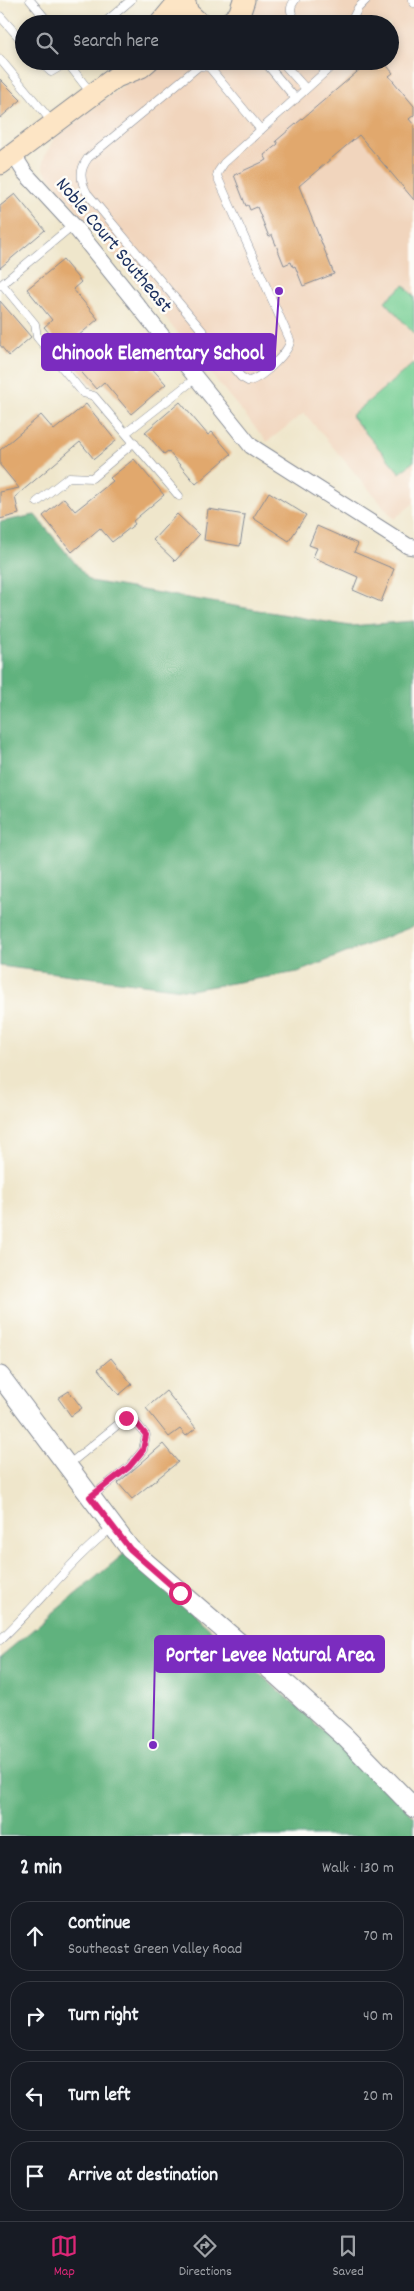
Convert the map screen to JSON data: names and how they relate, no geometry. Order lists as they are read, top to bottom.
{
  "streets": {
    "street": ["Noble Court Southeast"]
  },
  "places": ["Chinook Elementary School", "Porter Levee Natural Area"],
  "page": {
    "search": "Search here",
    "heading": ["2 min", "Walk · 130 m"],
    "list": [
      ["Continue", "Southeast Green Valley Road", "70 m"],
      ["Turn right", "40 m"],
      ["Turn left", "20 m"],
      "Arrive at destination"
    ],
    "nav": ["Map", "Directions", "Saved"]
  }
}
